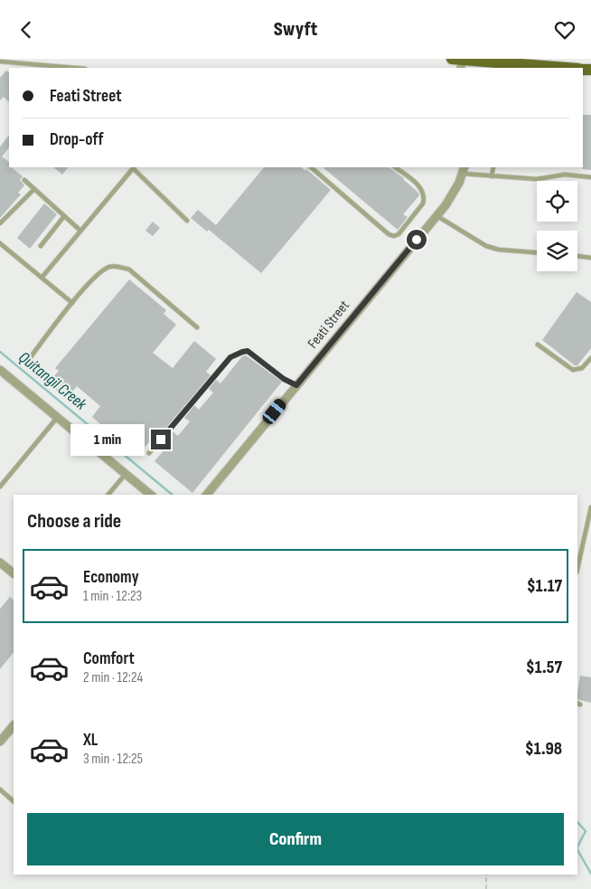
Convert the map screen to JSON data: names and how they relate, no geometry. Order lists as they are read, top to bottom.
{
  "streets": {
    "street": ["Feati Street"]
  },
  "water": ["Quitangil Creek"],
  "page": {
    "header": "Swyft",
    "banner": ["Feati Street", "Drop-off"],
    "bubble": "1 min",
    "heading": "Choose a ride",
    "list": [
      {
        "name": "Economy",
        "note": "1 min · 12:23",
        "value": "$1.17"
      },
      {
        "name": "Comfort",
        "note": "2 min · 12:24",
        "value": "$1.57"
      },
      {
        "name": "XL",
        "note": "3 min · 12:25",
        "value": "$1.98"
      }
    ],
    "buttons": "Confirm"
  }
}
